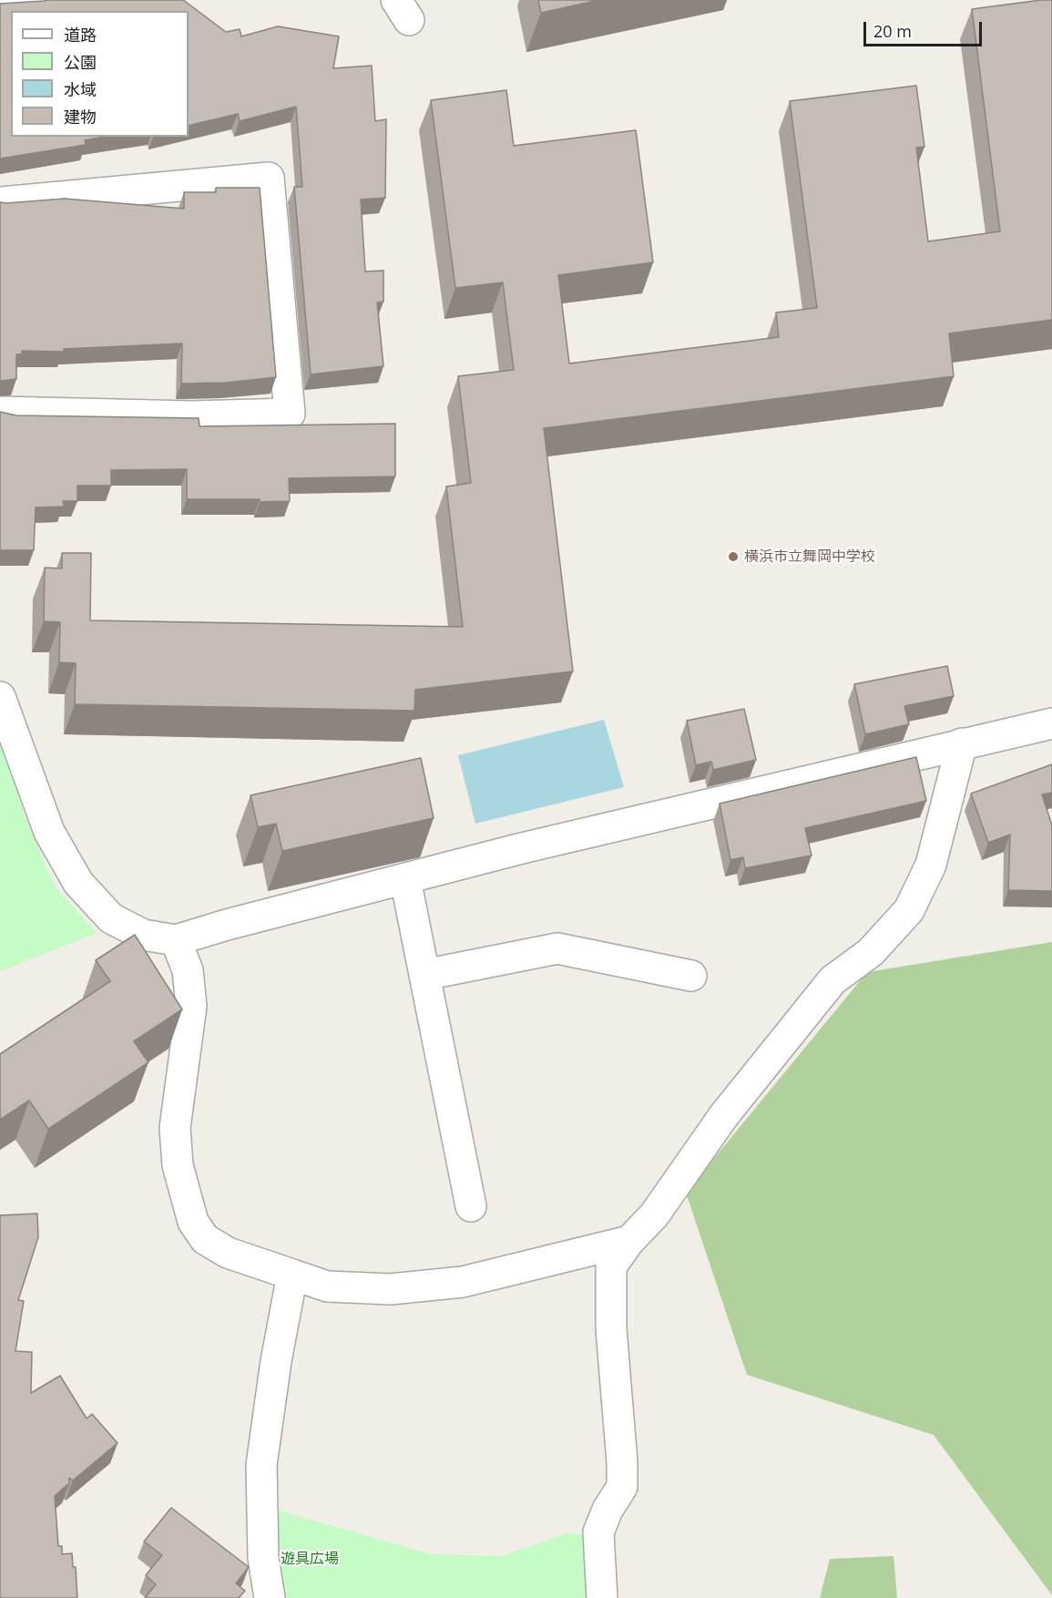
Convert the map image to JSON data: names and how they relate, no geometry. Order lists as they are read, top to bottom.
{
  "parks": ["遊具広場"],
  "places": ["横浜市立舞岡中学校"],
  "legend": [
    "道路",
    "公園",
    "水域",
    "建物"
  ],
  "scale_bar": "20 m"
}
